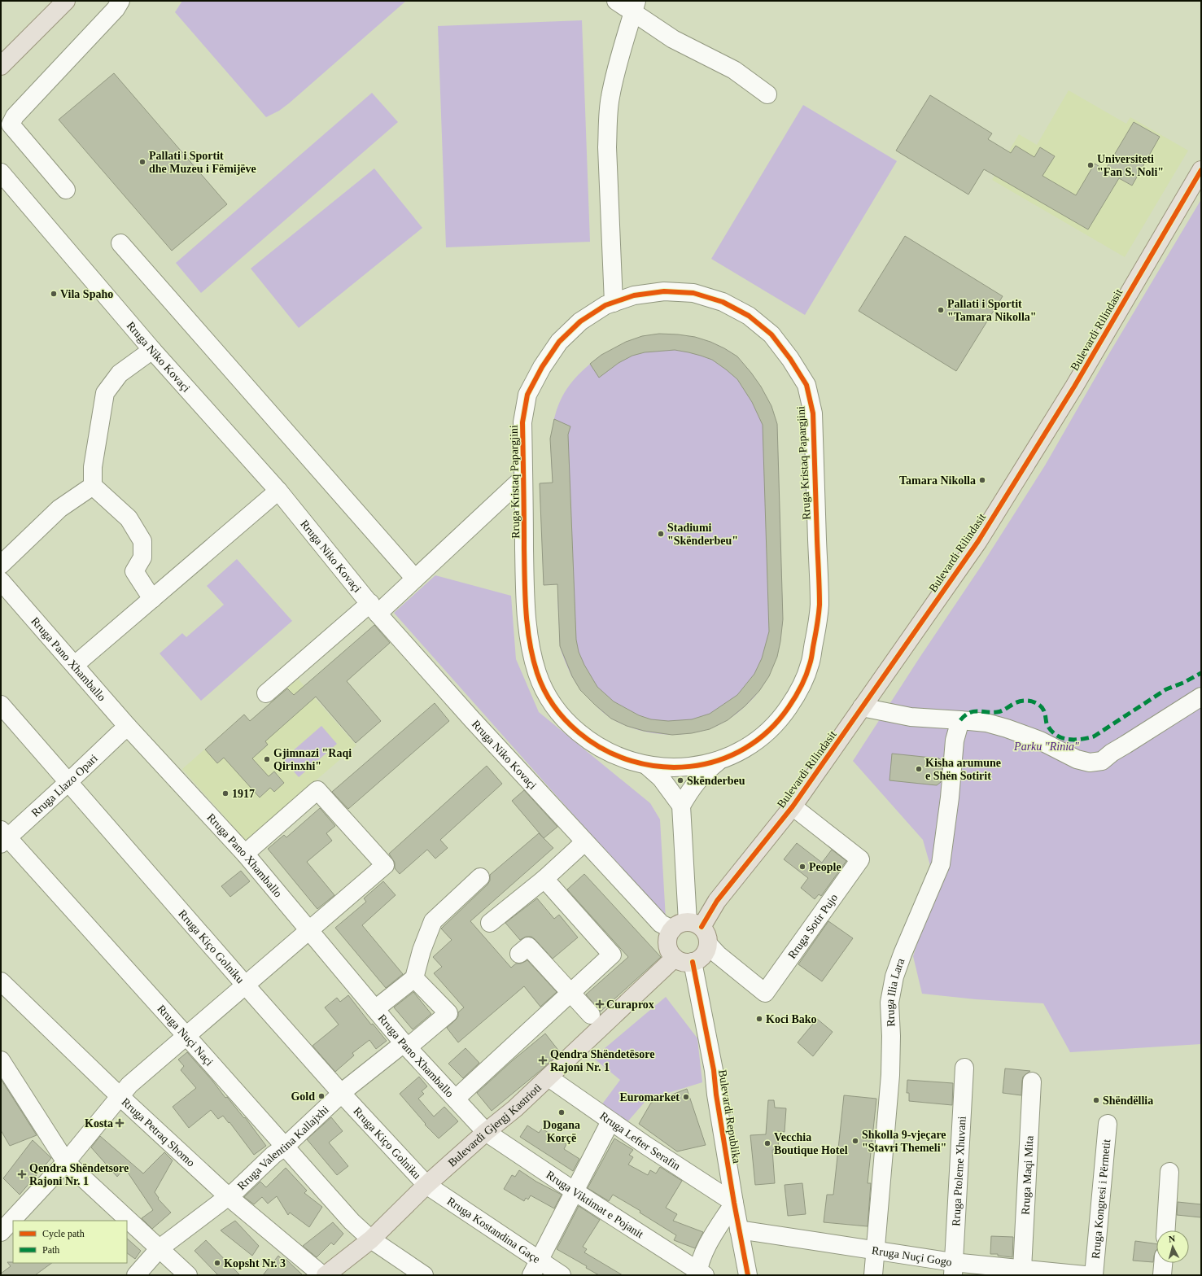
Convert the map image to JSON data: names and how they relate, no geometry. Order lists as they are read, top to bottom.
{
  "streets": {
    "main road": ["Bulevardi Rilindasit", "Bulevardi Gjergj Kastrioti"],
    "street": [
      "Rruga Niko Kovaçi",
      "Rruga Kristaq Papargjini",
      "Rruga Pano Xhamballo",
      "Rruga Llazo Opari",
      "Rruga Sotir Pujo",
      "Rruga Kiço Golniku",
      "Rruga Ilia Lara",
      "Rruga Nuçi Naçi",
      "Bulevardi Republika",
      "Rruga Petraq Shomo",
      "Rruga Lefter Serafin",
      "Rruga Valentina Kallajxhi",
      "Rruga Ptoleme Xhuvani",
      "Rruga Maqi Mita",
      "Rruga Kongresi i Përmetit",
      "Rruga Viktimat e Pojanit",
      "Rruga Kostandina Gaçe",
      "Rruga Nuçi Gogo"
    ]
  },
  "crossings": [
    ["Bulevardi Rilindasit", "Rruga Niko Kovaçi"],
    ["Bulevardi Rilindasit", "Rruga Sotir Pujo"],
    ["Bulevardi Rilindasit", "Bulevardi Republika"],
    ["Bulevardi Rilindasit", "Bulevardi Gjergj Kastrioti"],
    ["Rruga Niko Kovaçi", "Rruga Sotir Pujo"],
    ["Rruga Niko Kovaçi", "Bulevardi Republika"],
    ["Rruga Niko Kovaçi", "Bulevardi Gjergj Kastrioti"],
    ["Rruga Pano Xhamballo", "Rruga Llazo Opari"],
    ["Rruga Pano Xhamballo", "Bulevardi Gjergj Kastrioti"],
    ["Rruga Pano Xhamballo", "Rruga Valentina Kallajxhi"],
    ["Rruga Pano Xhamballo", "Rruga Viktimat e Pojanit"],
    ["Rruga Llazo Opari", "Rruga Kiço Golniku"],
    ["Rruga Llazo Opari", "Rruga Nuçi Naçi"],
    ["Rruga Sotir Pujo", "Bulevardi Republika"],
    ["Rruga Sotir Pujo", "Bulevardi Gjergj Kastrioti"],
    ["Rruga Kiço Golniku", "Bulevardi Gjergj Kastrioti"],
    ["Rruga Kiço Golniku", "Rruga Valentina Kallajxhi"],
    ["Rruga Kiço Golniku", "Rruga Kostandina Gaçe"],
    ["Rruga Ilia Lara", "Rruga Nuçi Gogo"],
    ["Rruga Nuçi Naçi", "Bulevardi Gjergj Kastrioti"],
    ["Rruga Nuçi Naçi", "Rruga Valentina Kallajxhi"],
    ["Bulevardi Republika", "Bulevardi Gjergj Kastrioti"],
    ["Bulevardi Republika", "Rruga Lefter Serafin"],
    ["Bulevardi Republika", "Rruga Nuçi Gogo"],
    ["Bulevardi Gjergj Kastrioti", "Rruga Lefter Serafin"],
    ["Bulevardi Gjergj Kastrioti", "Rruga Viktimat e Pojanit"],
    ["Bulevardi Gjergj Kastrioti", "Rruga Kostandina Gaçe"],
    ["Rruga Petraq Shomo", "Rruga Valentina Kallajxhi"],
    ["Rruga Ptoleme Xhuvani", "Rruga Nuçi Gogo"],
    ["Rruga Maqi Mita", "Rruga Nuçi Gogo"]
  ],
  "parks": ["Parku \"Rinia\""],
  "places": {
    "other": [
      "Pallati i Sportit dhe Muzeu i Fëmijëve",
      "Universiteti \"Fan S. Noli\"",
      "Vila Spaho",
      "Pallati i Sportit \"Tamara Nikolla\"",
      "Tamara Nikolla",
      "Stadiumi \"Skënderbeu\"",
      "Gjimnazi \"Raqi Qirinxhi\"",
      "Kisha arumune e Shën Sotirit",
      "Skënderbeu",
      "1917",
      "People",
      "Koci Bako",
      "Gold",
      "Euromarket",
      "Shëndëllia",
      "Dogana Korçë",
      "Shkolla 9-vjeçare \"Stavri Themeli\"",
      "Vecchia Boutique Hotel",
      "Kopsht Nr. 3"
    ],
    "health": [
      "Curaprox",
      "Qendra Shëndetësore Rajoni Nr. 1",
      "Kosta",
      "Qendra Shëndetsore Rajoni Nr. 1"
    ]
  },
  "legend": ["Cycle path", "Path"],
  "north": "top"
}
